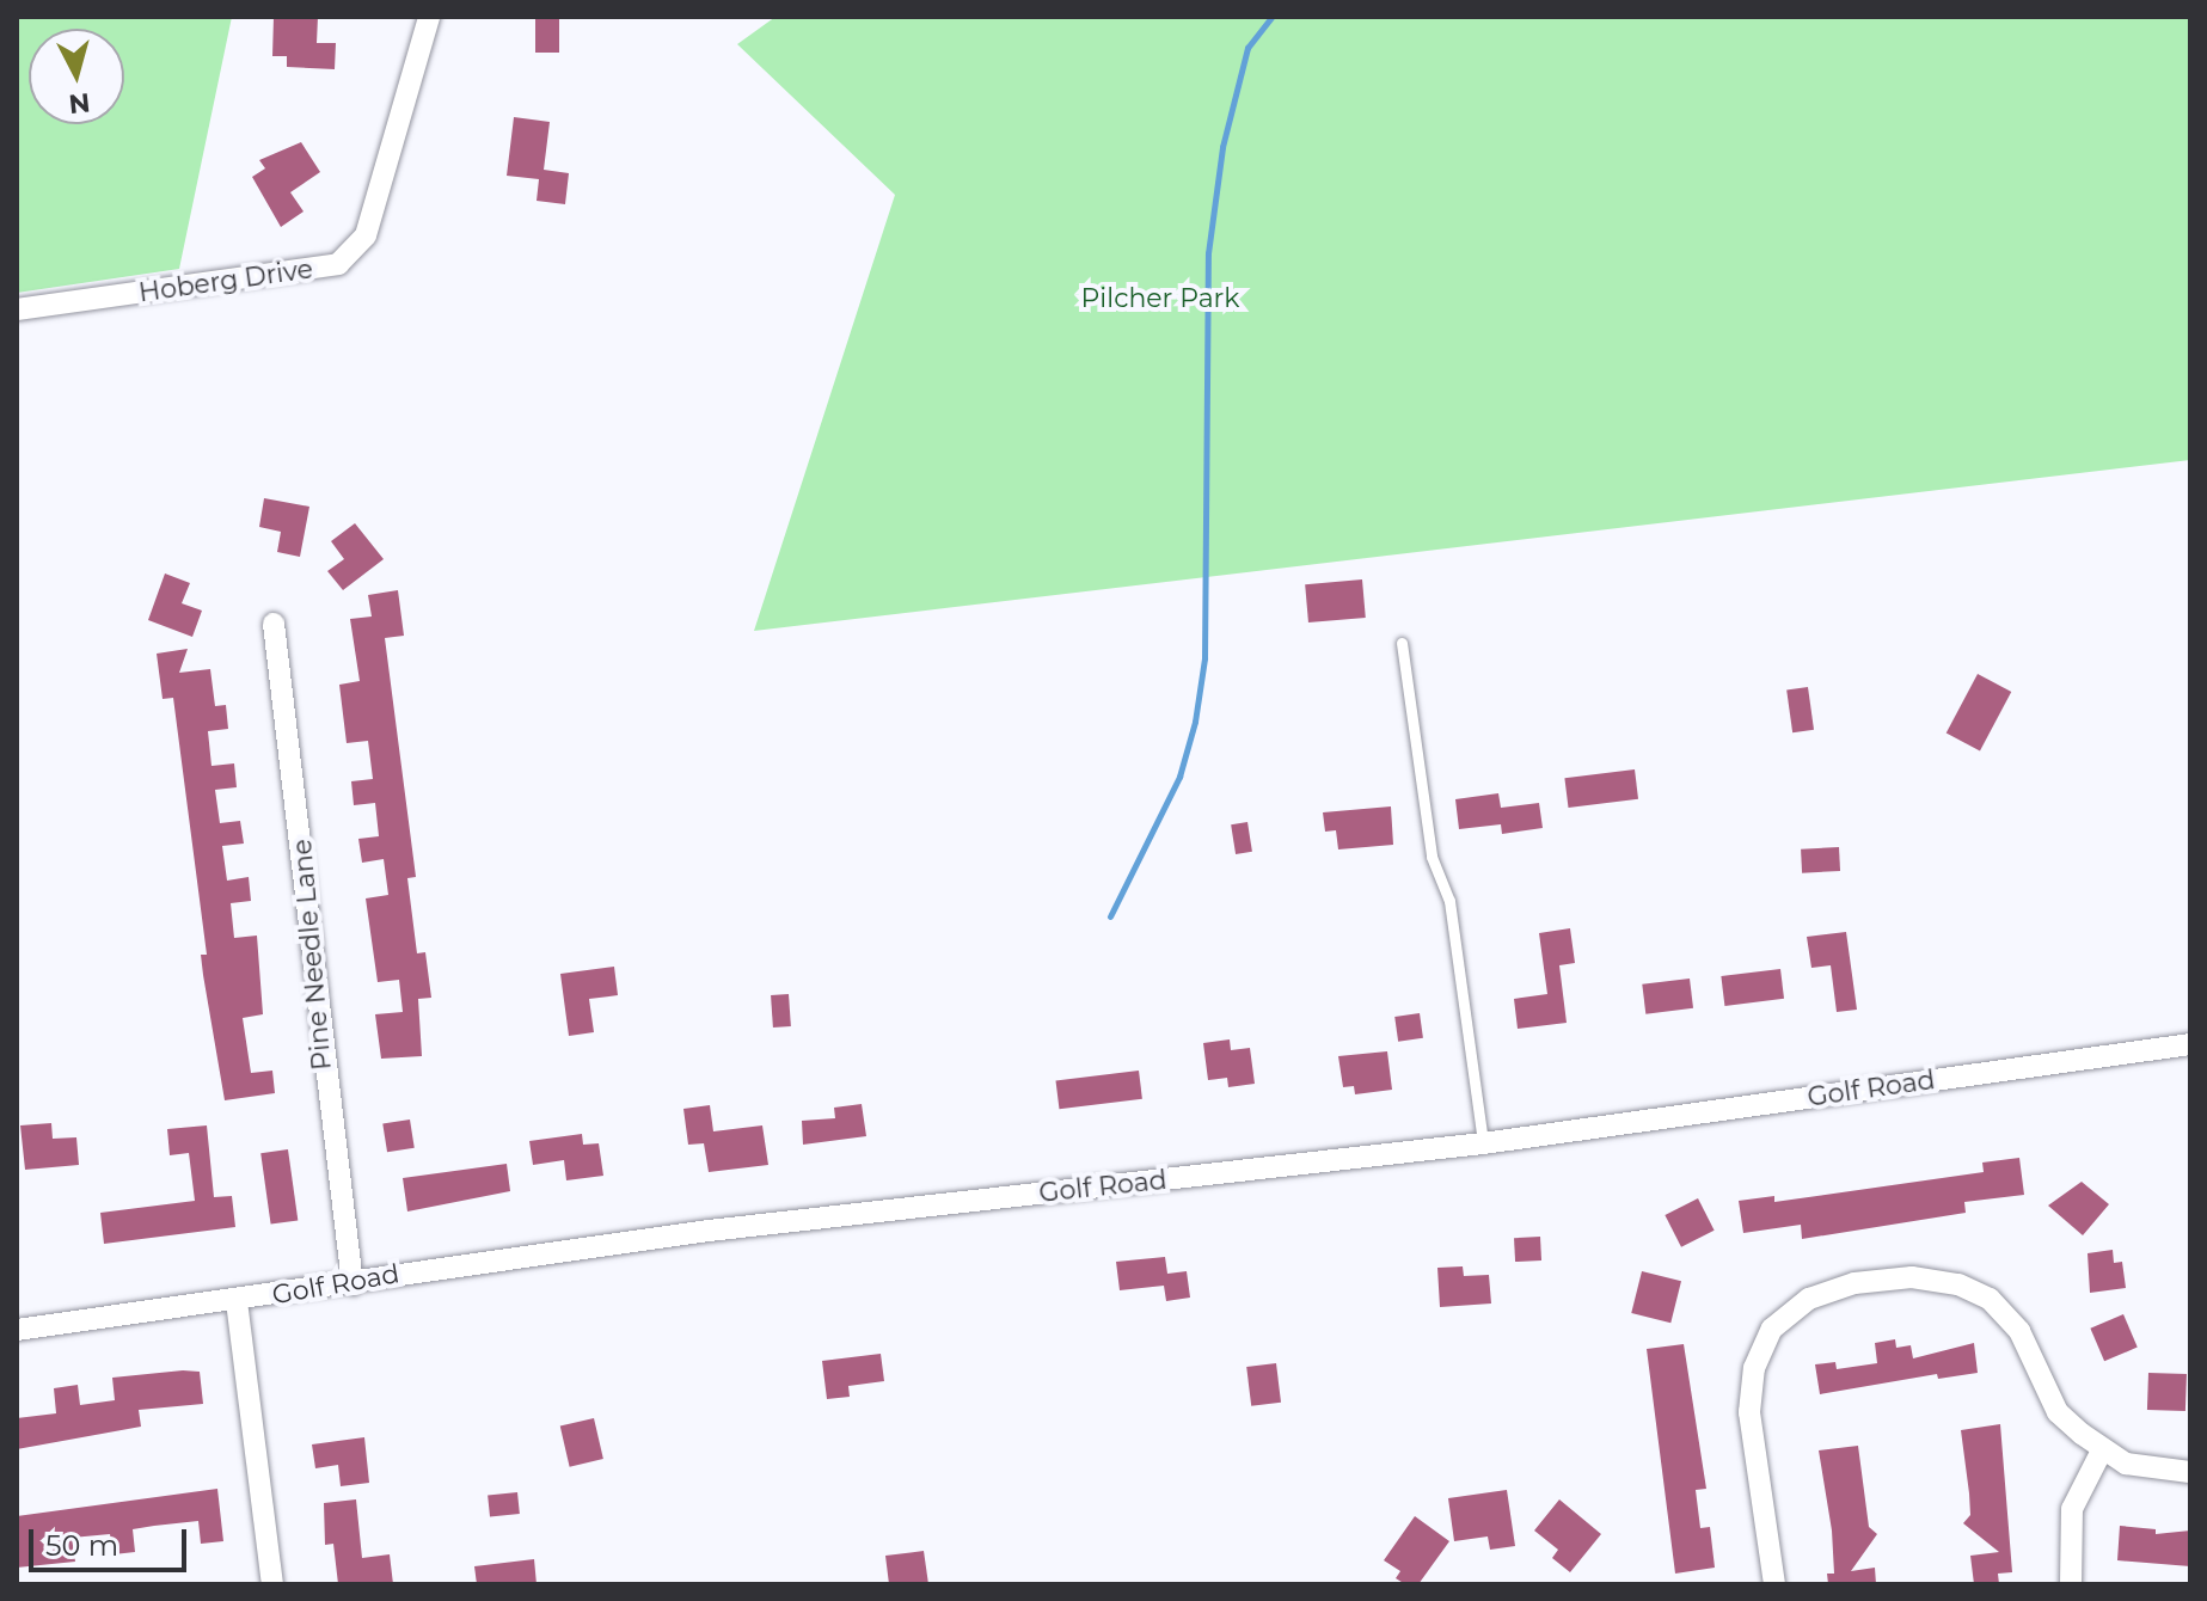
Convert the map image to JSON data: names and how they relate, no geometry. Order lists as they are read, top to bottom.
{
  "streets": {
    "street": ["Hoberg Drive", "Pine Needle Lane", "Golf Road"]
  },
  "crossings": [
    ["Pine Needle Lane", "Golf Road"]
  ],
  "parks": ["Pilcher Park"],
  "scale_bar": "50 m",
  "north": "bottom"
}
